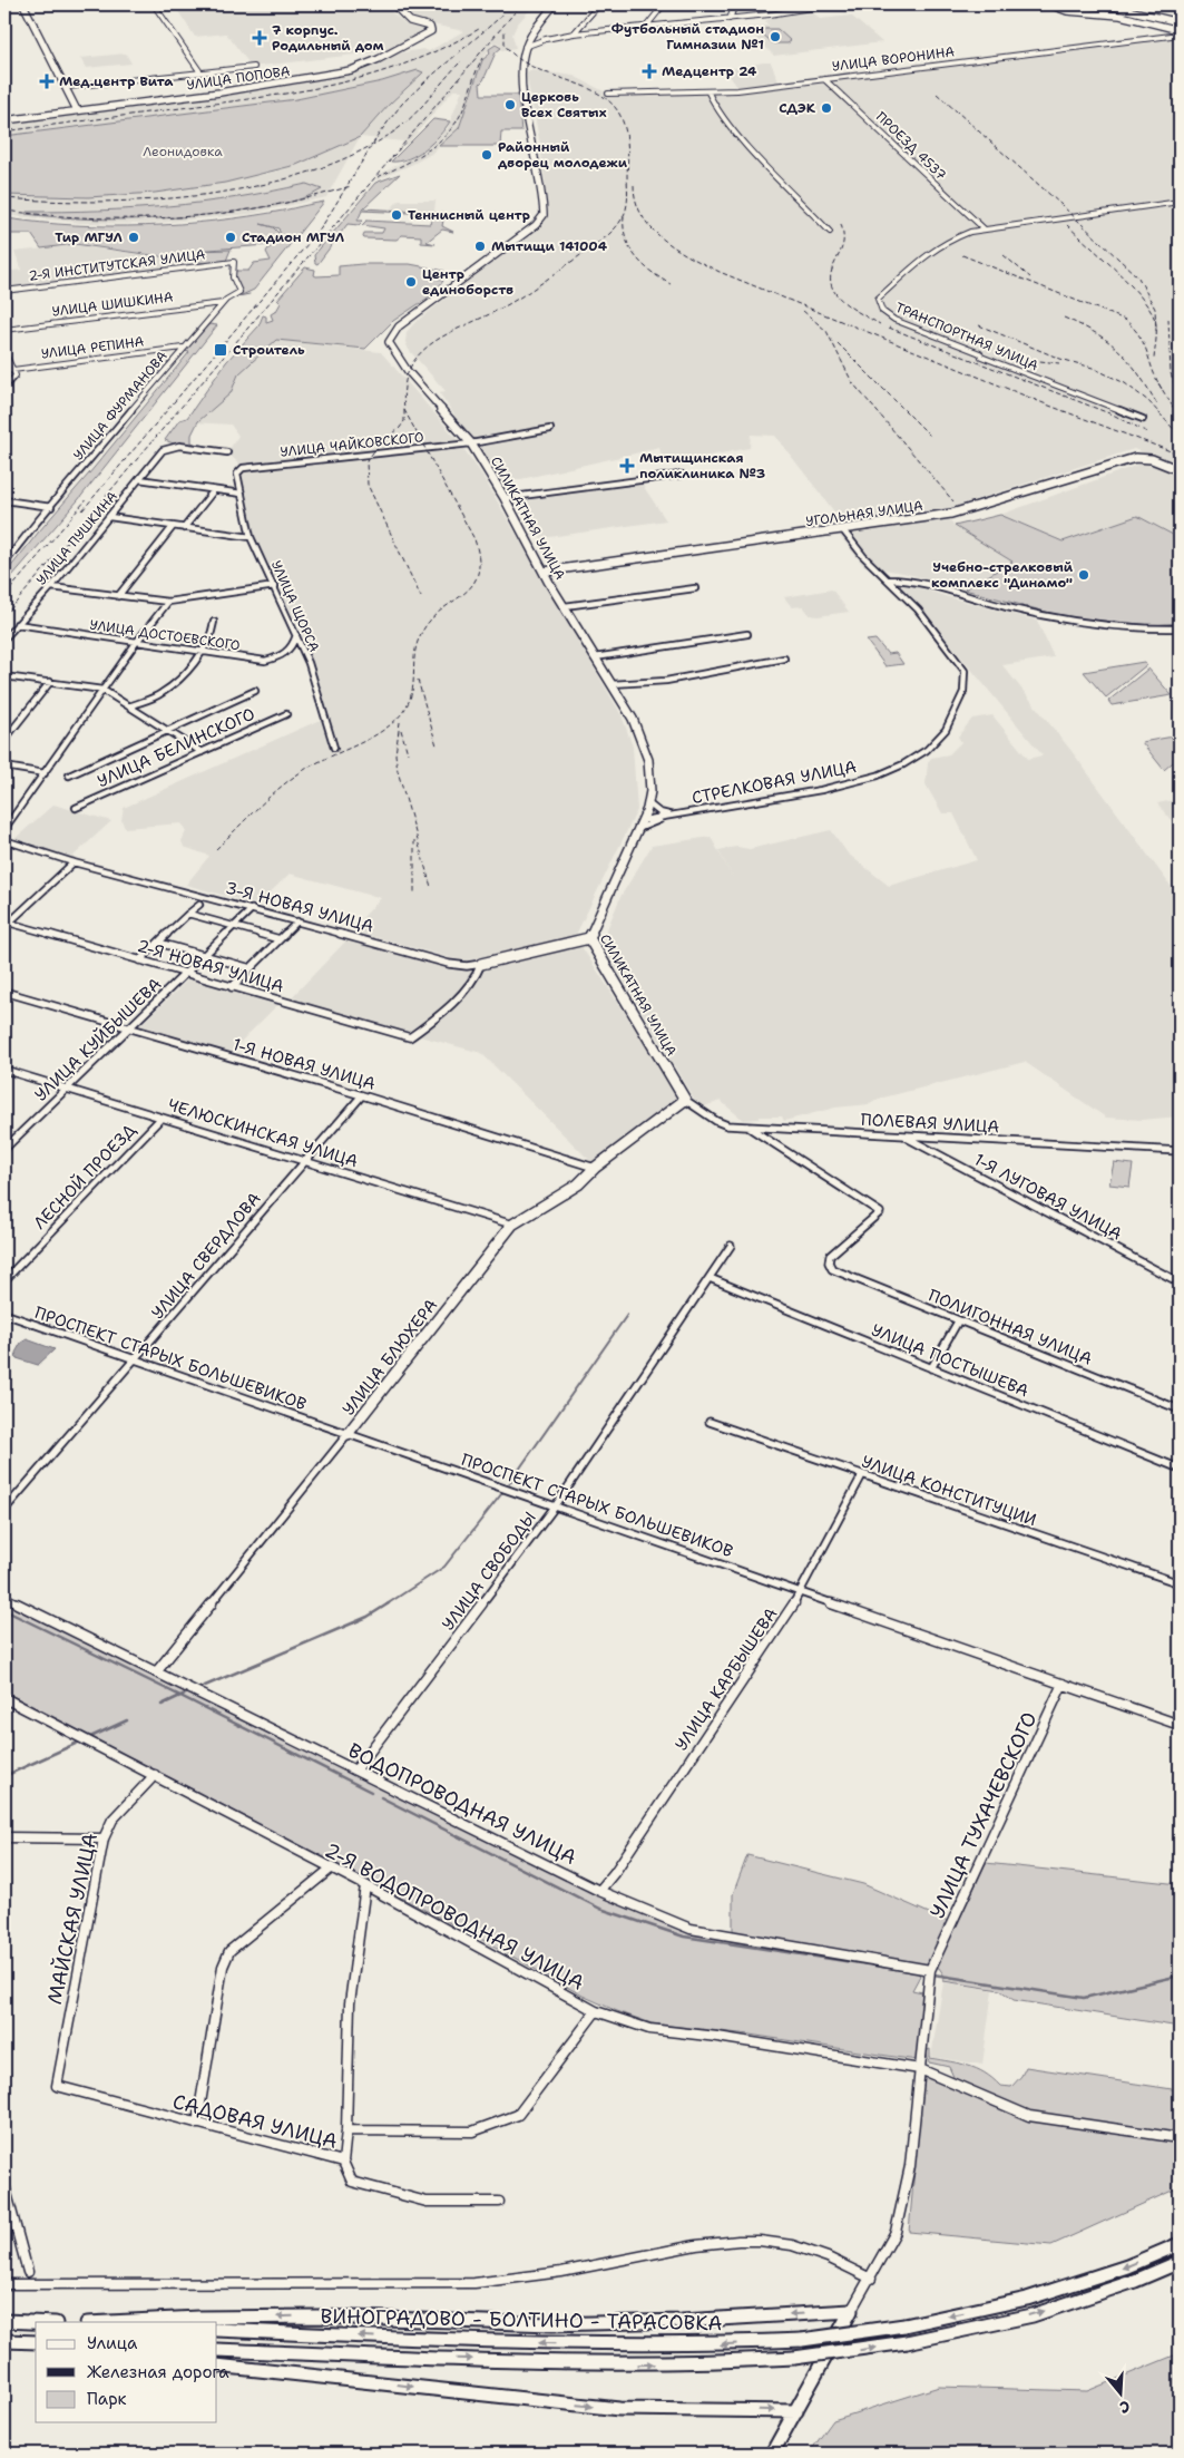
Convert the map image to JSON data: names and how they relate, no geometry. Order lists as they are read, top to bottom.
{
  "streets": {
    "street": [
      "УЛИЦА ВОРОНИНА",
      "УЛИЦА ПОПОВА",
      "ПРОЕЗД 4537",
      "2-Я ИНСТИТУТСКАЯ УЛИЦА",
      "УЛИЦА ШИШКИНА",
      "ТРАНСПОРТНАЯ УЛИЦА",
      "УЛИЦА РЕПИНА",
      "УЛИЦА ФУРМАНОВА",
      "УЛИЦА ЧАЙКОВСКОГО",
      "УГОЛЬНАЯ УЛИЦА",
      "СИЛИКАТНАЯ УЛИЦА",
      "УЛИЦА ПУШКИНА",
      "УЛИЦА ЩОРСА",
      "УЛИЦА ДОСТОЕВСКОГО",
      "УЛИЦА БЕЛИНСКОГО",
      "СТРЕЛКОВАЯ УЛИЦА",
      "3-Я НОВАЯ УЛИЦА",
      "2-Я НОВАЯ УЛИЦА",
      "УЛИЦА КУЙБЫШЕВА",
      "1-Я НОВАЯ УЛИЦА",
      "ПОЛЕВАЯ УЛИЦА",
      "ЧЕЛЮСКИНСКАЯ УЛИЦА",
      "ЛЕСНОЙ ПРОЕЗД",
      "1-Я ЛУГОВАЯ УЛИЦА",
      "УЛИЦА СВЕРДЛОВА",
      "ПОЛИГОННАЯ УЛИЦА",
      "УЛИЦА БЛЮХЕРА",
      "ПРОСПЕКТ СТАРЫХ БОЛЬШЕВИКОВ",
      "УЛИЦА ПОСТЫШЕВА",
      "УЛИЦА КОНСТИТУЦИИ",
      "УЛИЦА СВОБОДЫ",
      "УЛИЦА КАРБЫШЕВА",
      "ВОДОПРОВОДНАЯ УЛИЦА",
      "УЛИЦА ТУХАЧЕВСКОГО",
      "2-Я ВОДОПРОВОДНАЯ УЛИЦА",
      "МАЙСКАЯ УЛИЦА",
      "САДОВАЯ УЛИЦА",
      "ВИНОГРАДОВО - БОЛТИНО - ТАРАСОВКА"
    ]
  },
  "crossings": [
    ["УЛИЦА ВОРОНИНА", "ПРОЕЗД 4537"],
    ["ПРОЕЗД 4537", "ТРАНСПОРТНАЯ УЛИЦА"],
    ["2-Я ИНСТИТУТСКАЯ УЛИЦА", "УЛИЦА ФУРМАНОВА"],
    ["УЛИЦА ШИШКИНА", "УЛИЦА ФУРМАНОВА"],
    ["УЛИЦА РЕПИНА", "УЛИЦА ФУРМАНОВА"],
    ["УЛИЦА ЧАЙКОВСКОГО", "СИЛИКАТНАЯ УЛИЦА"],
    ["УЛИЦА ЧАЙКОВСКОГО", "УЛИЦА ЩОРСА"],
    ["УГОЛЬНАЯ УЛИЦА", "СИЛИКАТНАЯ УЛИЦА"],
    ["УГОЛЬНАЯ УЛИЦА", "СТРЕЛКОВАЯ УЛИЦА"],
    ["СИЛИКАТНАЯ УЛИЦА", "СТРЕЛКОВАЯ УЛИЦА"],
    ["СИЛИКАТНАЯ УЛИЦА", "3-Я НОВАЯ УЛИЦА"],
    ["СИЛИКАТНАЯ УЛИЦА", "ПОЛЕВАЯ УЛИЦА"],
    ["СИЛИКАТНАЯ УЛИЦА", "УЛИЦА БЛЮХЕРА"],
    ["УЛИЦА ПУШКИНА", "УЛИЦА ДОСТОЕВСКОГО"],
    ["УЛИЦА ЩОРСА", "УЛИЦА ДОСТОЕВСКОГО"],
    ["3-Я НОВАЯ УЛИЦА", "2-Я НОВАЯ УЛИЦА"],
    ["3-Я НОВАЯ УЛИЦА", "УЛИЦА КУЙБЫШЕВА"],
    ["2-Я НОВАЯ УЛИЦА", "УЛИЦА КУЙБЫШЕВА"],
    ["УЛИЦА КУЙБЫШЕВА", "1-Я НОВАЯ УЛИЦА"],
    ["УЛИЦА КУЙБЫШЕВА", "ЧЕЛЮСКИНСКАЯ УЛИЦА"],
    ["1-Я НОВАЯ УЛИЦА", "УЛИЦА СВЕРДЛОВА"],
    ["1-Я НОВАЯ УЛИЦА", "УЛИЦА БЛЮХЕРА"],
    ["ПОЛЕВАЯ УЛИЦА", "1-Я ЛУГОВАЯ УЛИЦА"],
    ["ПОЛЕВАЯ УЛИЦА", "ПОЛИГОННАЯ УЛИЦА"],
    ["ПОЛЕВАЯ УЛИЦА", "УЛИЦА БЛЮХЕРА"],
    ["ЧЕЛЮСКИНСКАЯ УЛИЦА", "ЛЕСНОЙ ПРОЕЗД"],
    ["ЧЕЛЮСКИНСКАЯ УЛИЦА", "УЛИЦА СВЕРДЛОВА"],
    ["ЧЕЛЮСКИНСКАЯ УЛИЦА", "УЛИЦА БЛЮХЕРА"],
    ["УЛИЦА СВЕРДЛОВА", "ПРОСПЕКТ СТАРЫХ БОЛЬШЕВИКОВ"],
    ["УЛИЦА БЛЮХЕРА", "ПРОСПЕКТ СТАРЫХ БОЛЬШЕВИКОВ"],
    ["УЛИЦА БЛЮХЕРА", "ВОДОПРОВОДНАЯ УЛИЦА"],
    ["ПРОСПЕКТ СТАРЫХ БОЛЬШЕВИКОВ", "УЛИЦА СВОБОДЫ"],
    ["ПРОСПЕКТ СТАРЫХ БОЛЬШЕВИКОВ", "УЛИЦА КАРБЫШЕВА"],
    ["ПРОСПЕКТ СТАРЫХ БОЛЬШЕВИКОВ", "УЛИЦА ТУХАЧЕВСКОГО"],
    ["УЛИЦА ПОСТЫШЕВА", "УЛИЦА СВОБОДЫ"],
    ["УЛИЦА КОНСТИТУЦИИ", "УЛИЦА КАРБЫШЕВА"],
    ["УЛИЦА СВОБОДЫ", "ВОДОПРОВОДНАЯ УЛИЦА"],
    ["УЛИЦА КАРБЫШЕВА", "ВОДОПРОВОДНАЯ УЛИЦА"],
    ["ВОДОПРОВОДНАЯ УЛИЦА", "УЛИЦА ТУХАЧЕВСКОГО"],
    ["УЛИЦА ТУХАЧЕВСКОГО", "2-Я ВОДОПРОВОДНАЯ УЛИЦА"],
    ["2-Я ВОДОПРОВОДНАЯ УЛИЦА", "МАЙСКАЯ УЛИЦА"],
    ["МАЙСКАЯ УЛИЦА", "САДОВАЯ УЛИЦА"]
  ],
  "parks": ["Леонидовка"],
  "places": {
    "other": [
      "Футбольный стадион Гимназии №1",
      "Церковь Всех Святых",
      "СДЭК",
      "Районный дворец молодежи",
      "Теннисный центр",
      "Тир МГУЛ",
      "Стадион МГУЛ",
      "Мытищи 141004",
      "Центр единоборств",
      "Учебно-стрелковый комплекс \"Динамо\""
    ],
    "health": [
      "7 корпус. Родильный дом",
      "Медцентр 24",
      "Мед.центр Вита",
      "Мытищинская поликлиника №3"
    ],
    "transit": ["Строитель"]
  },
  "legend": ["Улица", "Железная дорога", "Парк"],
  "north": "bottom"
}
